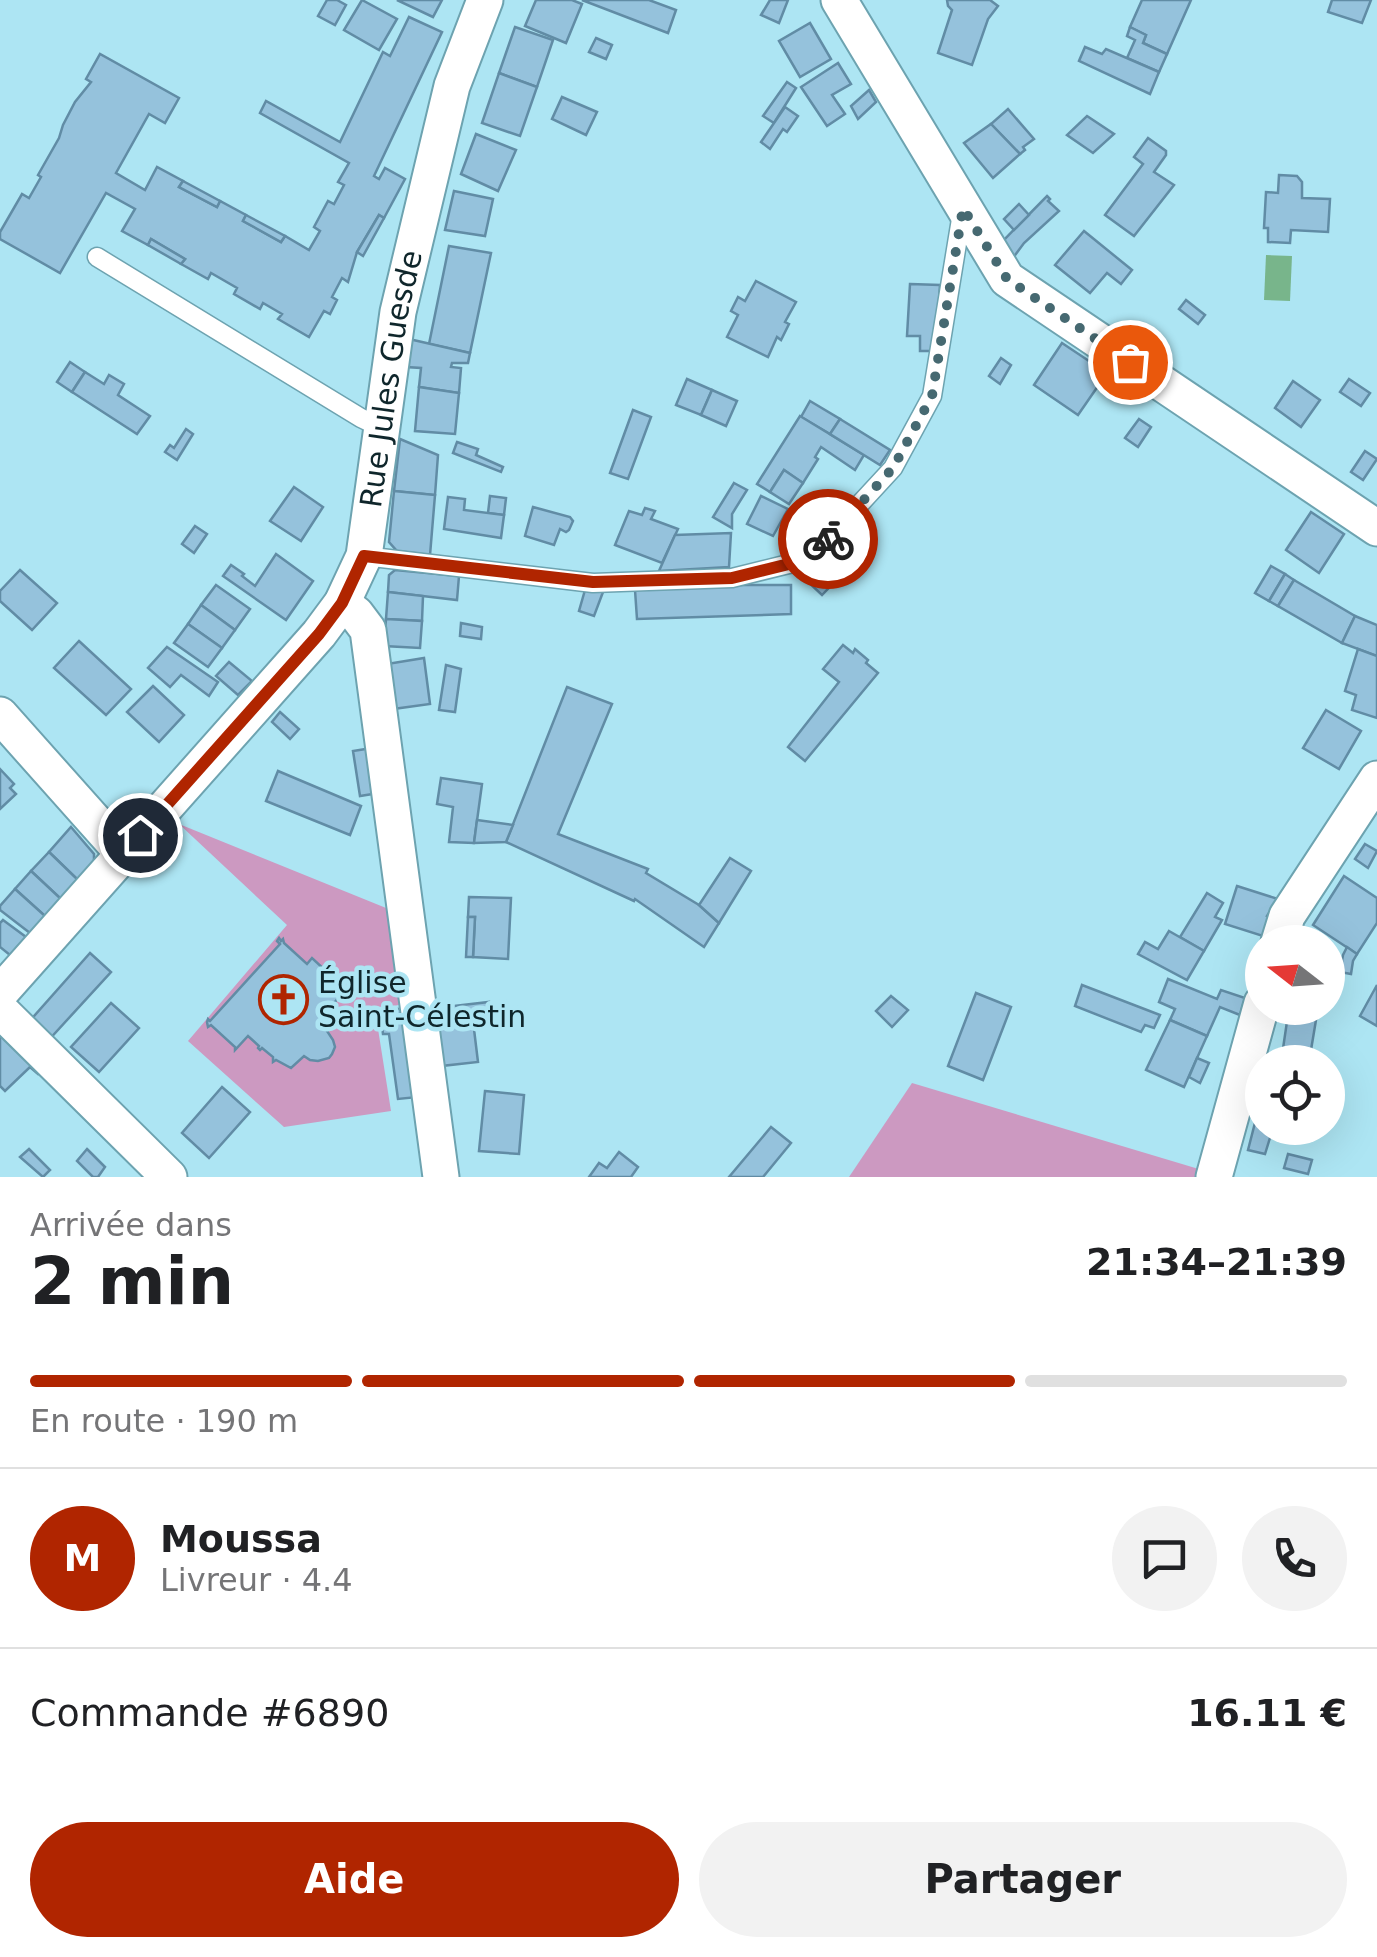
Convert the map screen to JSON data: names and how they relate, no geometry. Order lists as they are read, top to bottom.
{
  "streets": {
    "street": ["Rue Jules Guesde"]
  },
  "places": {
    "church": ["Église Saint-Célestin"]
  },
  "north": "left",
  "page": {
    "heading": ["2 min", "Arrivée dans", "21:34–21:39"],
    "panel": [
      "Moussa",
      "Livreur · 4.4",
      "Commande #6890",
      "16.11 €"
    ],
    "bar": "En route · 190 m",
    "round": "M",
    "buttons": ["Aide", "Partager"]
  }
}
